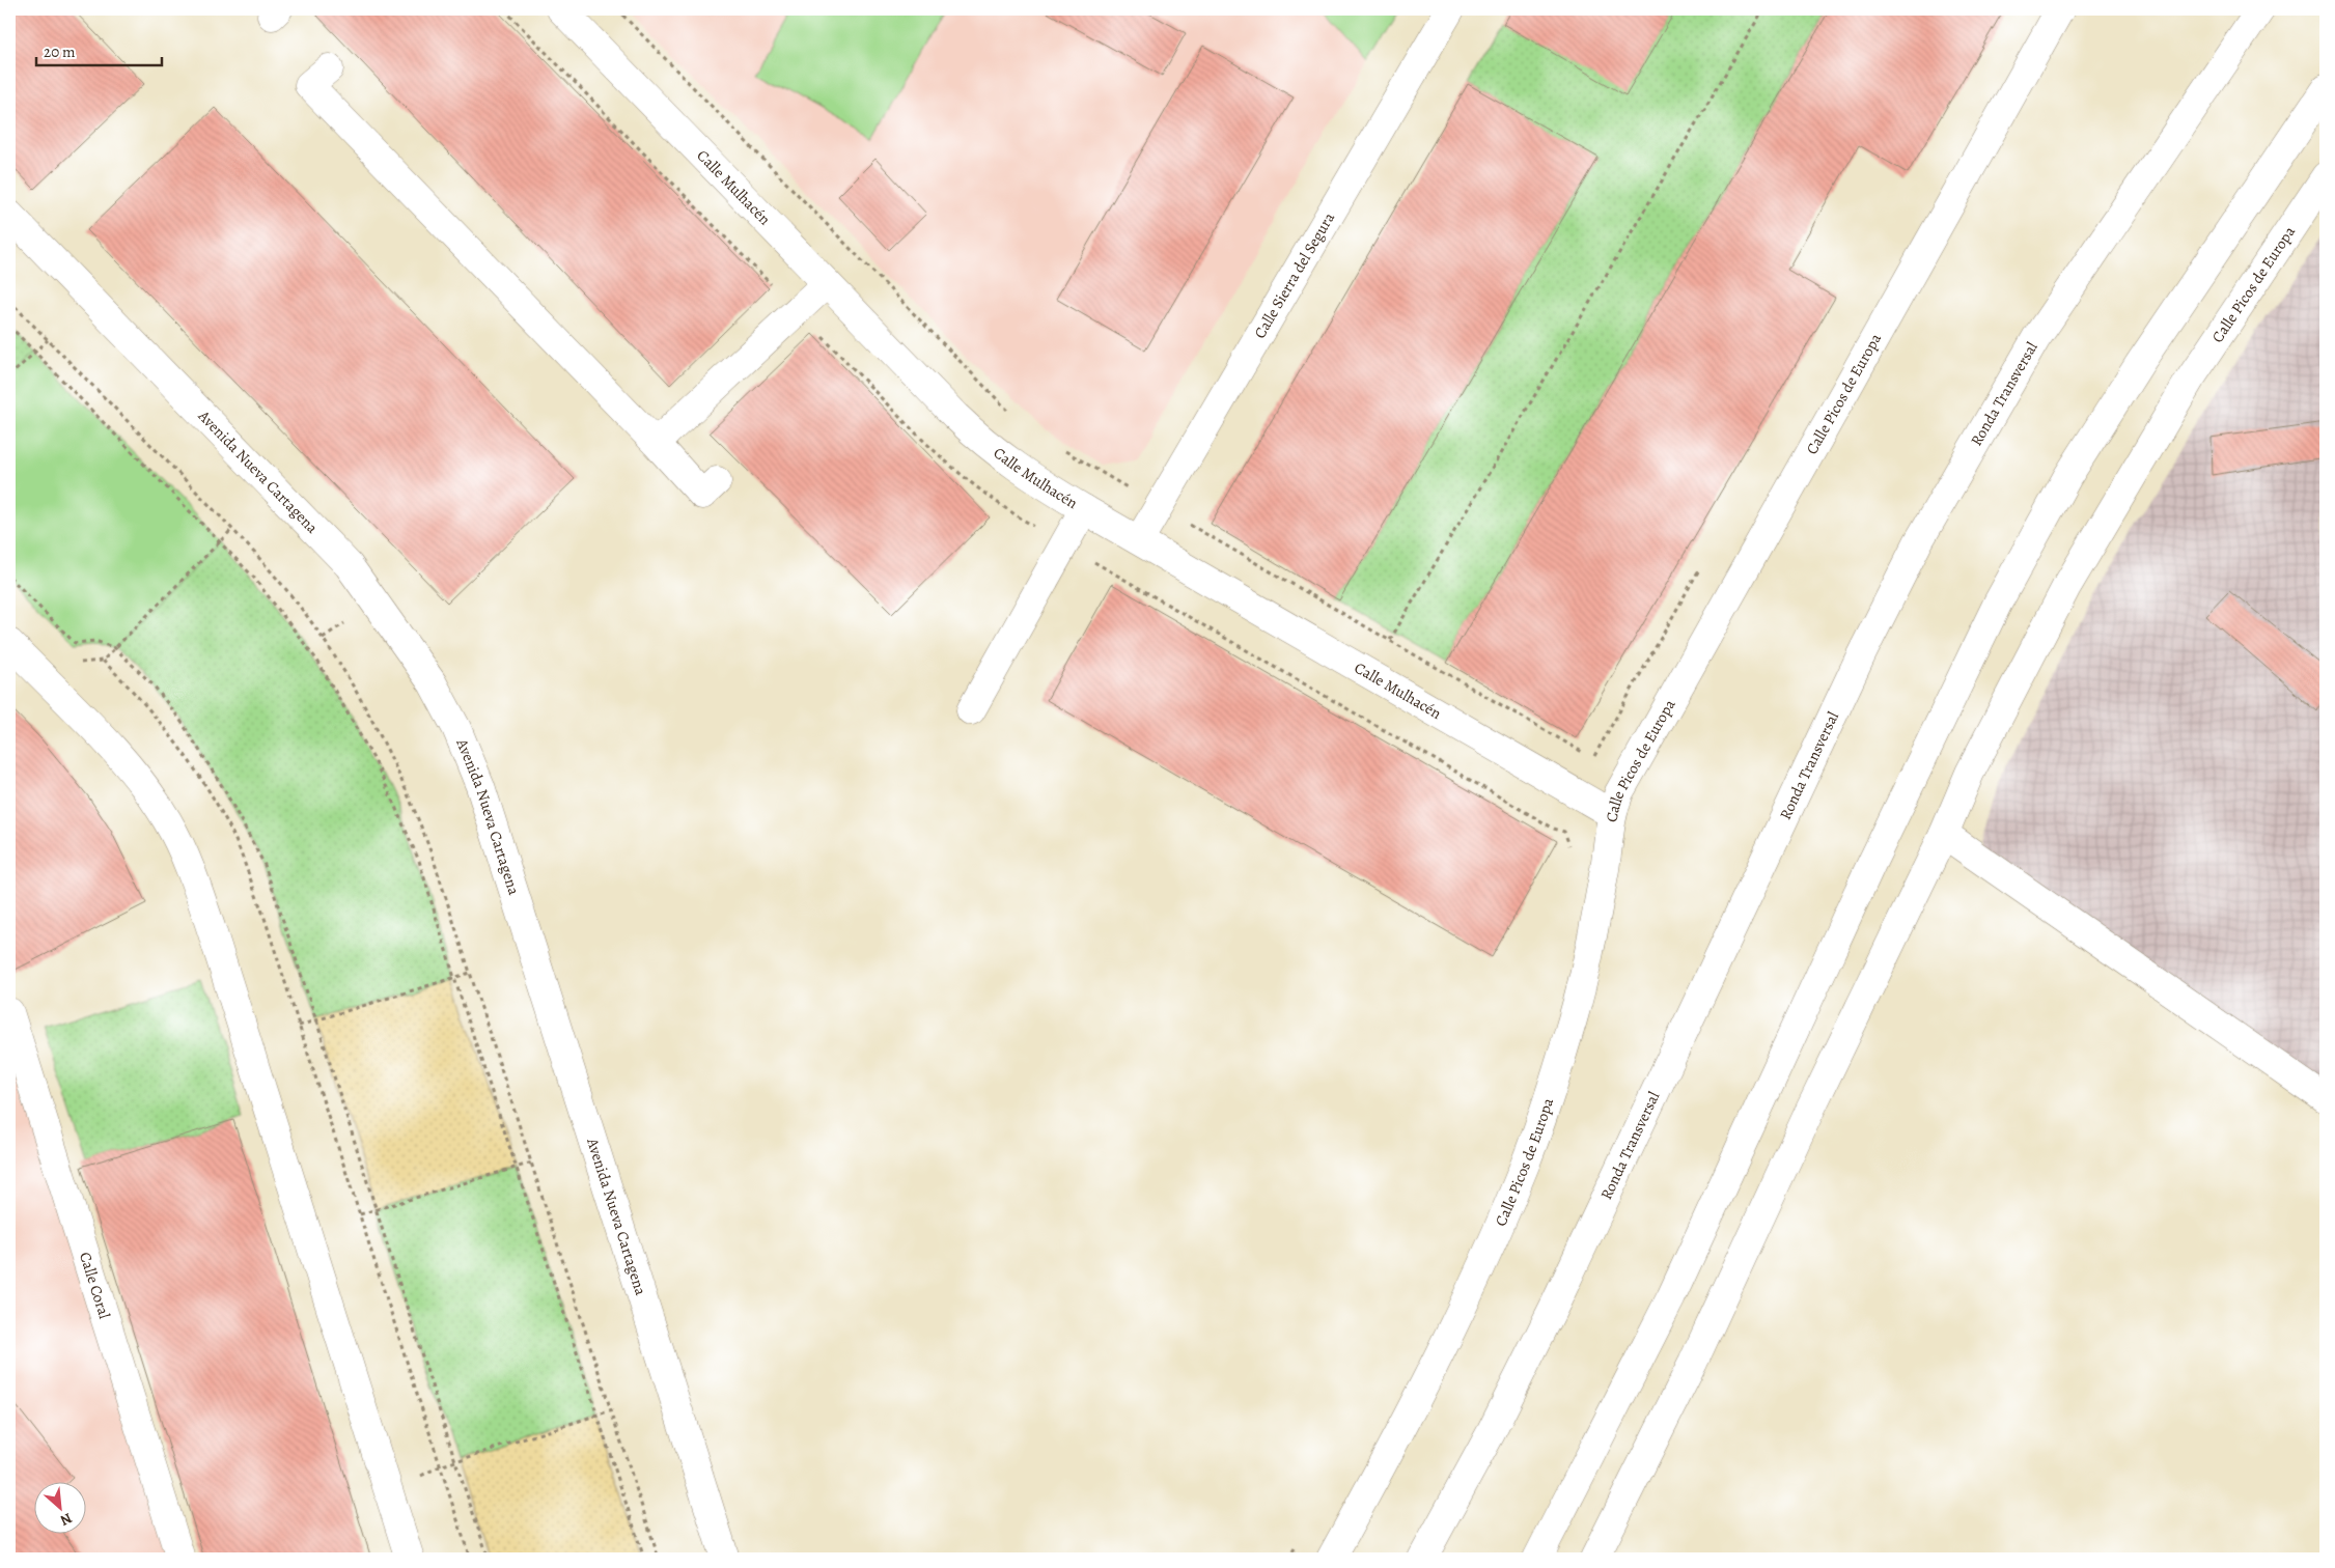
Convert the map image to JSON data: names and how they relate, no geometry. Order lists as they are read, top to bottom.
{
  "streets": {
    "main road": [
      "Calle Mulhacén",
      "Calle Sierra del Segura",
      "Calle Picos de Europa",
      "Ronda Transversal",
      "Avenida Nueva Cartagena",
      "Calle Coral"
    ]
  },
  "crossings": [
    ["Calle Mulhacén", "Calle Sierra del Segura"],
    ["Calle Mulhacén", "Calle Picos de Europa"]
  ],
  "scale_bar": "20 m",
  "north": "bottom right"
}
